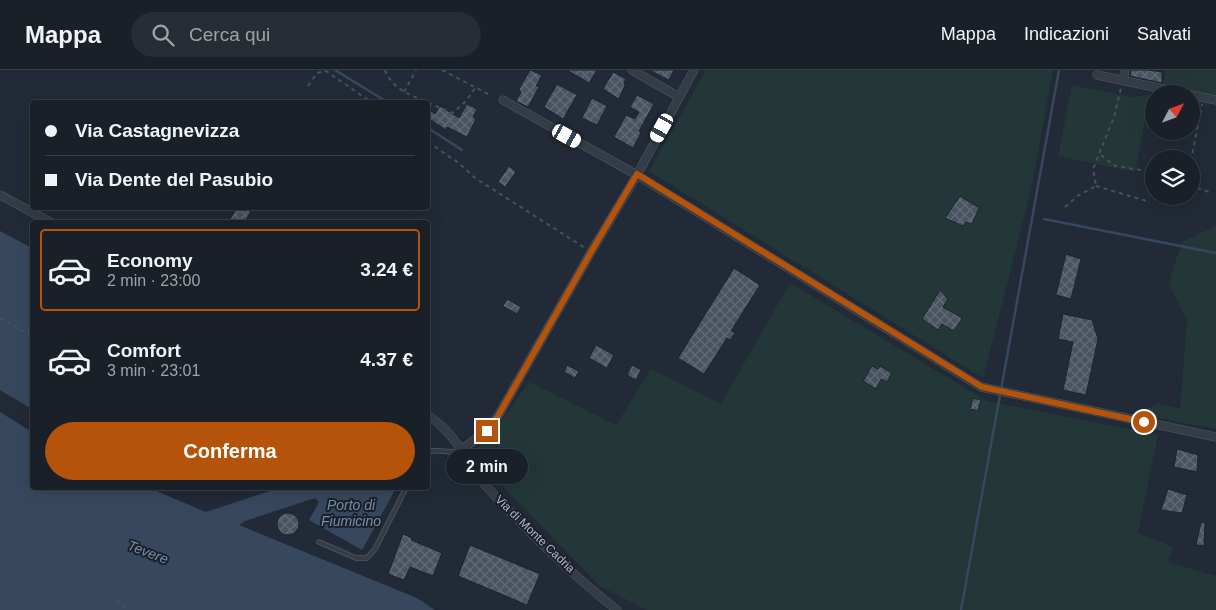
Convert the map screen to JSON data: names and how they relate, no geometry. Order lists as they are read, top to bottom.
{
  "streets": {
    "street": ["Via di Monte Cadria"]
  },
  "water": ["Porto di Fiumicino", "Tevere"],
  "north": "top right",
  "page": {
    "header": "Mappa",
    "search": "Cerca qui",
    "nav": ["Mappa", "Indicazioni", "Salvati"],
    "banner": ["Via Castagnevizza", "Via Dente del Pasubio"],
    "list": [
      {
        "name": "Economy",
        "note": "2 min · 23:00",
        "value": "3.24 €"
      },
      {
        "name": "Comfort",
        "note": "3 min · 23:01",
        "value": "4.37 €"
      }
    ],
    "buttons": "Conferma",
    "bubble": "2 min"
  }
}
